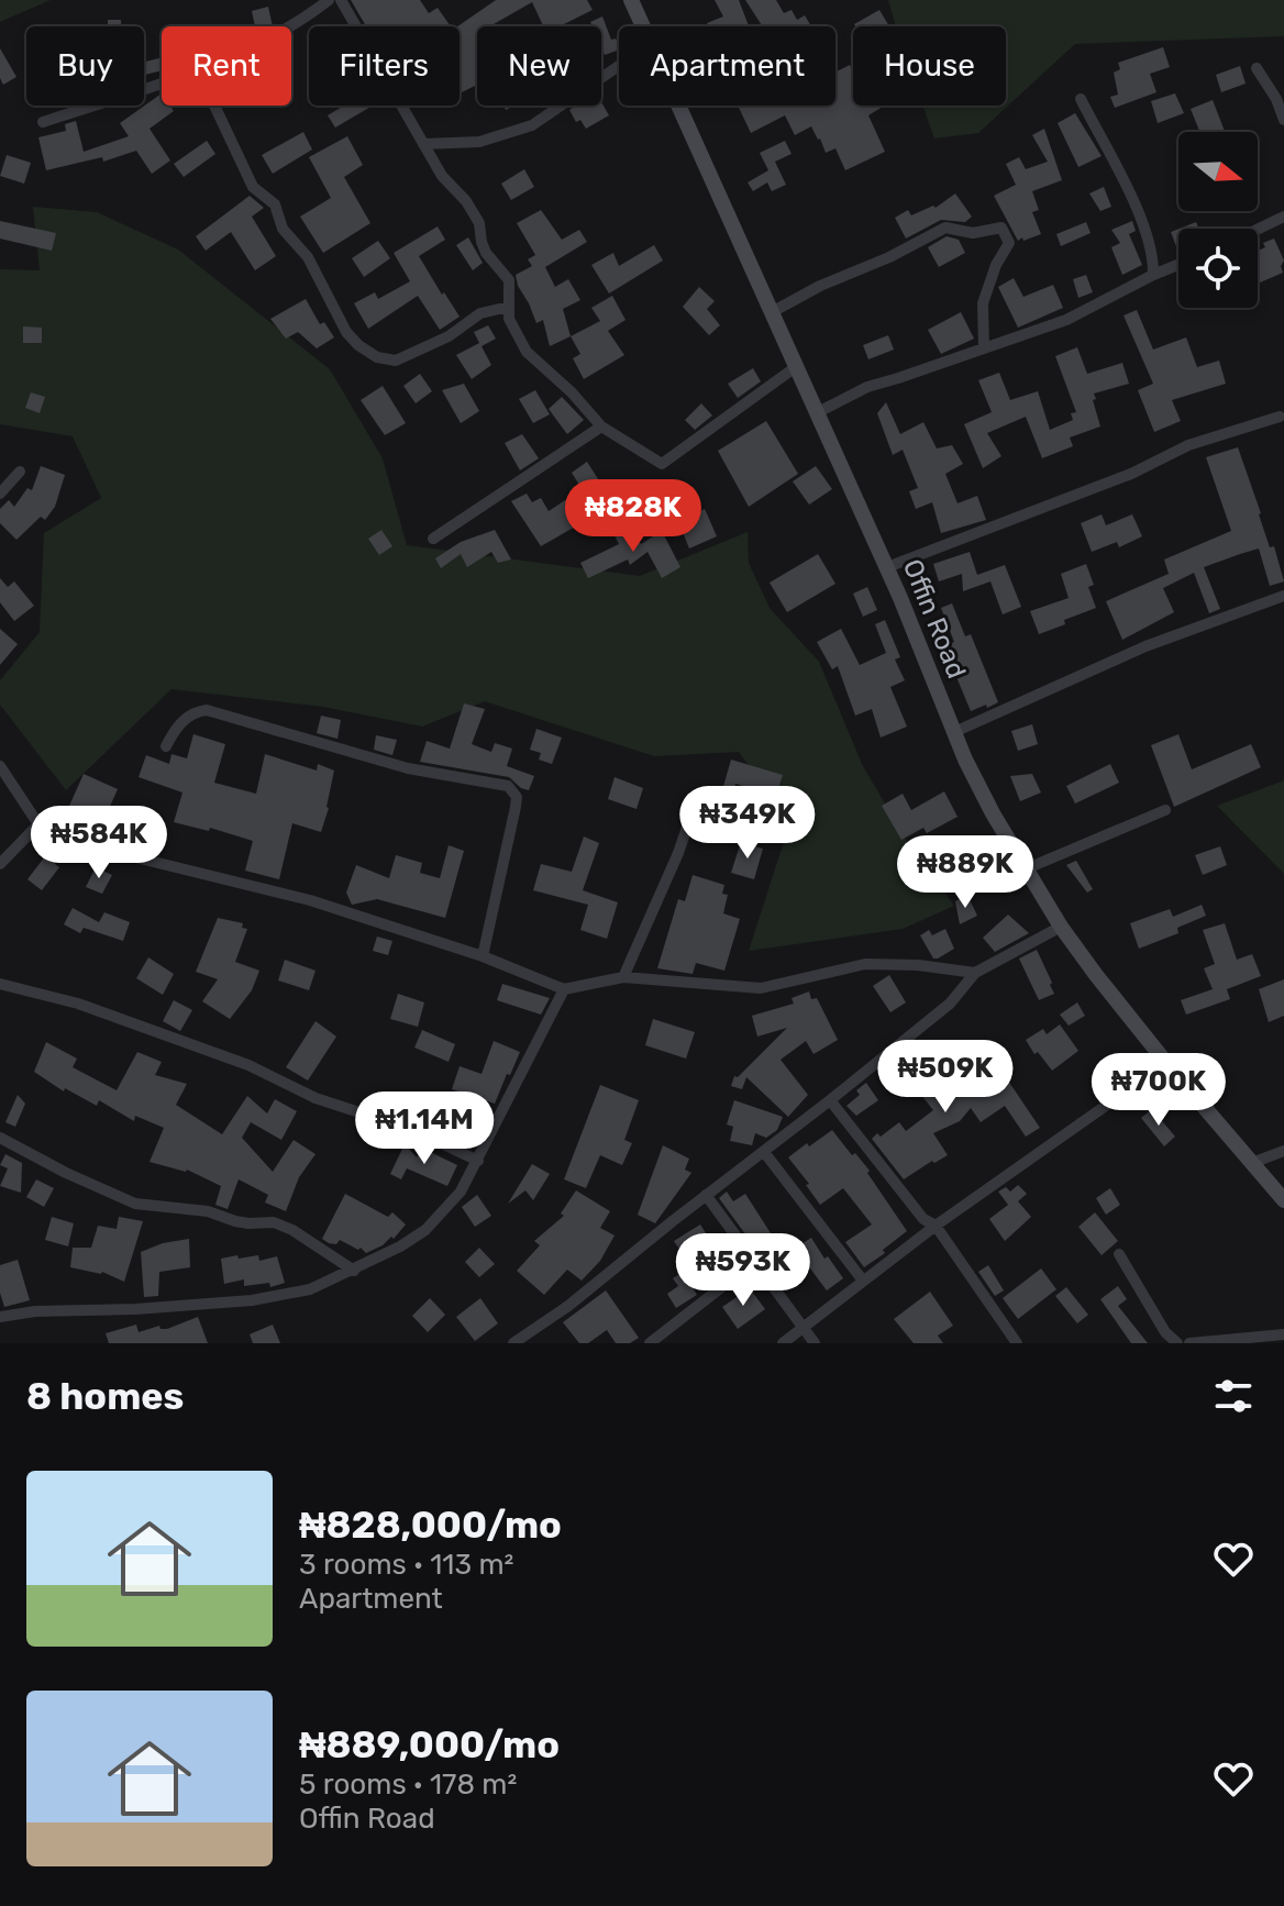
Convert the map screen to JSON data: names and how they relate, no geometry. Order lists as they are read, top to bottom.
{
  "streets": {
    "street": ["Offin Road"]
  },
  "north": "right",
  "page": {
    "chip": [
      "Buy",
      "Rent",
      "Filters",
      "New",
      "Apartment",
      "House"
    ],
    "price": [
      "₦828K",
      "₦349K",
      "₦584K",
      "₦889K",
      "₦509K",
      "₦700K",
      "₦1.14M",
      "₦593K"
    ],
    "heading": "8 homes",
    "list": [
      {
        "name": "₦828,000/mo",
        "note": "3 rooms · 113 m² · Apartment"
      },
      {
        "name": "₦889,000/mo",
        "note": "5 rooms · 178 m² · Offin Road"
      }
    ]
  }
}
